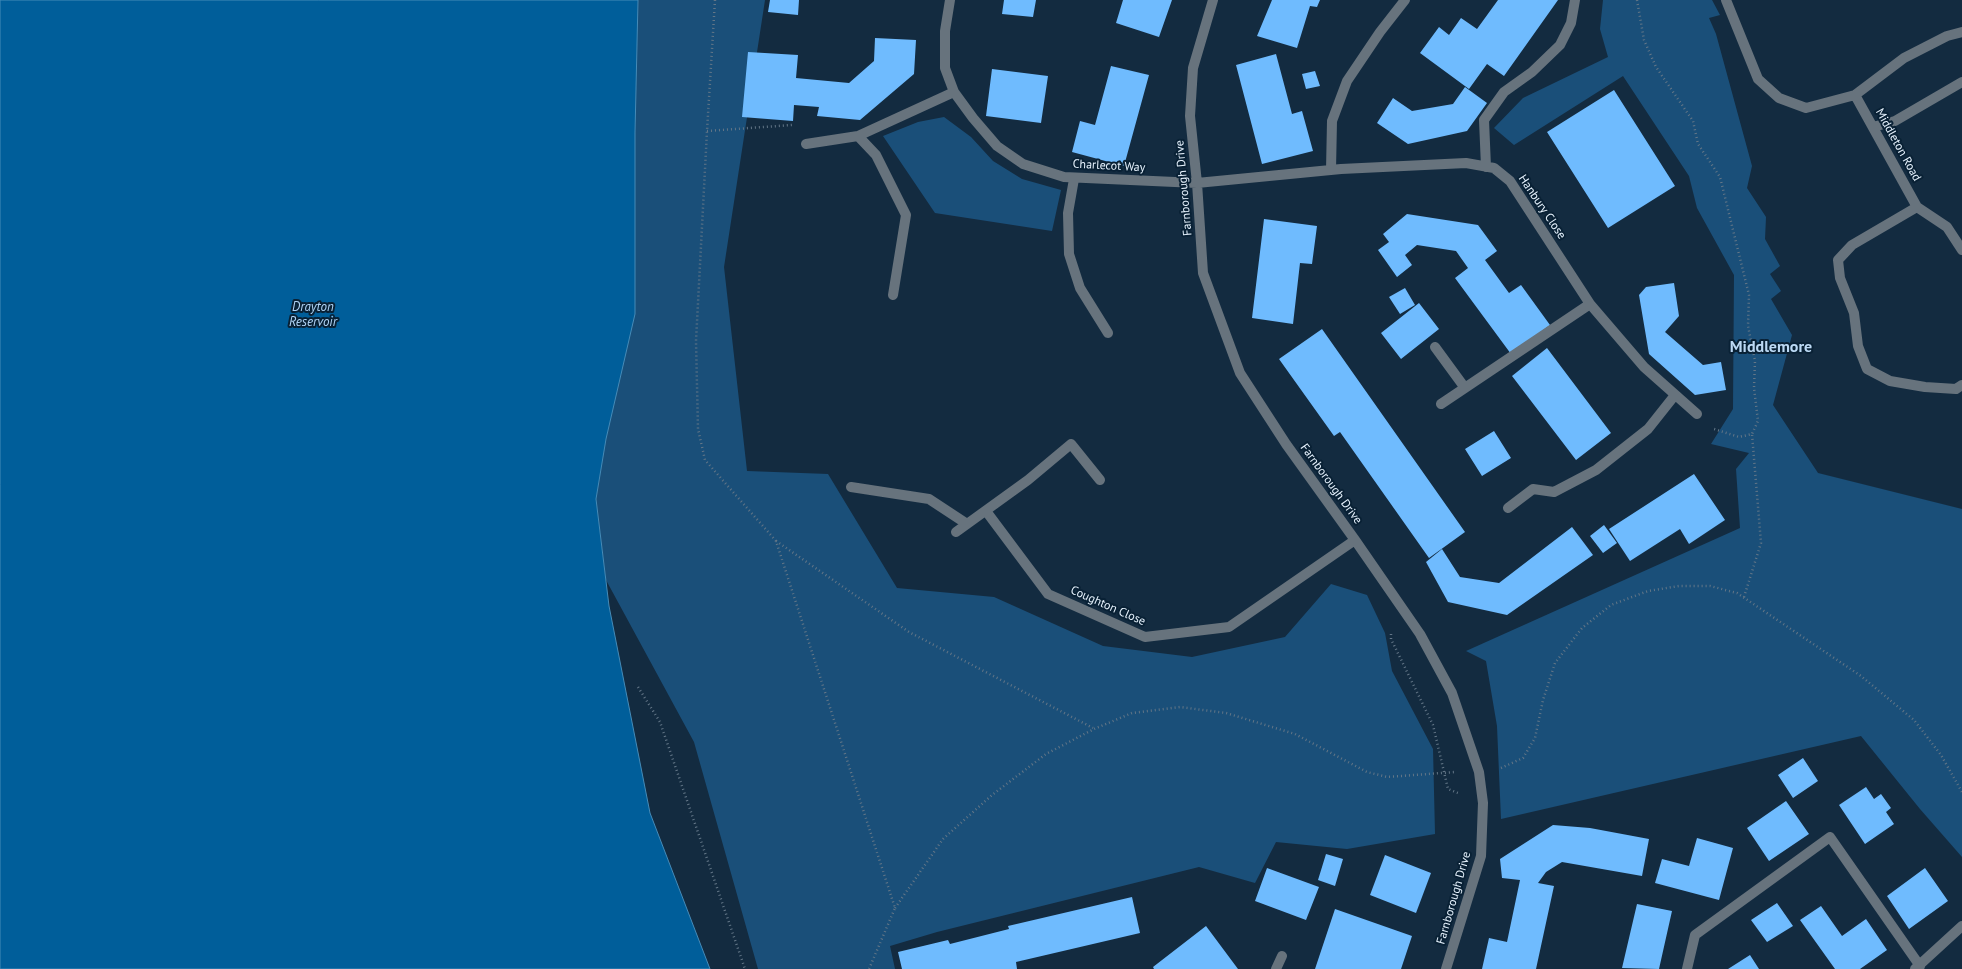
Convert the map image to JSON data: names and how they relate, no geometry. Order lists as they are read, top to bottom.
{
  "streets": {
    "street": [
      "Middleton Road",
      "Charlecot Way",
      "Farnborough Drive",
      "Hanbury Close",
      "Coughton Close"
    ]
  },
  "crossings": [
    ["Charlecot Way", "Farnborough Drive"],
    ["Charlecot Way", "Hanbury Close"],
    ["Farnborough Drive", "Hanbury Close"],
    ["Farnborough Drive", "Coughton Close"]
  ],
  "districts": ["Middlemore"],
  "water": ["Drayton Reservoir"]
}
